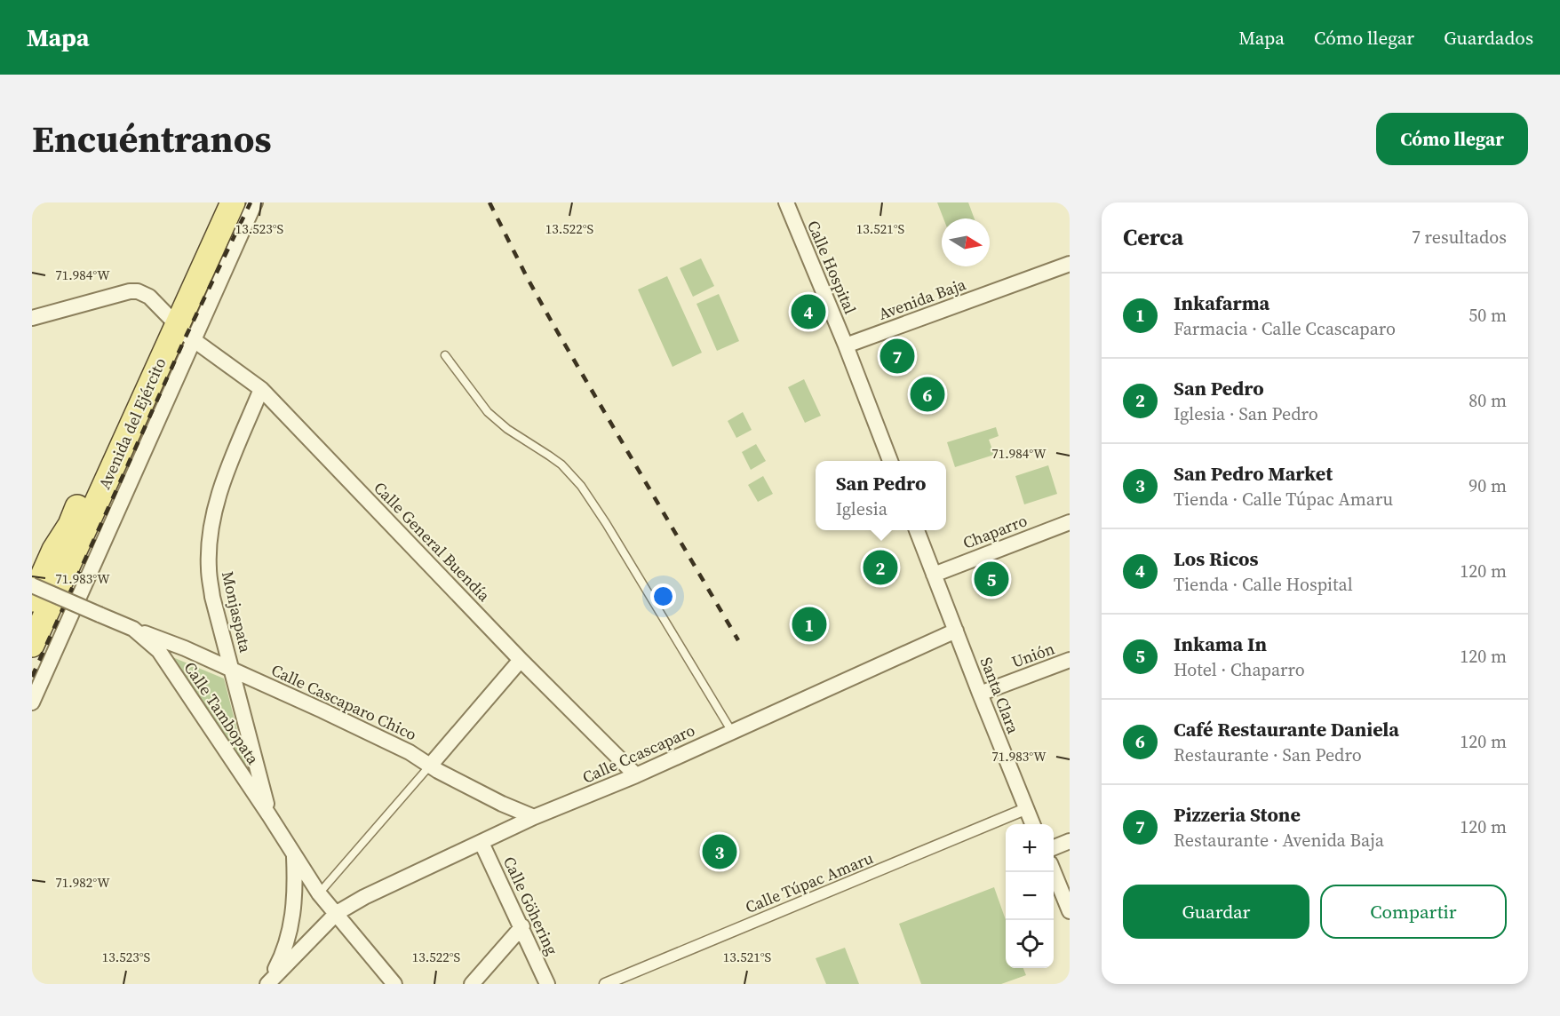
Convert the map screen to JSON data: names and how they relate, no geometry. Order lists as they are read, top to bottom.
{
  "streets": {
    "main road": ["Avenida del Ejército"],
    "street": [
      "Calle Hospital",
      "Avenida Baja",
      "Chaparro",
      "Calle General Buendía",
      "Monjaspata",
      "Unión",
      "Santa Clara",
      "Calle Cascaparo Chico",
      "Calle Tambopata",
      "Calle Ccascaparo",
      "Calle Túpac Amaru",
      "Calle Göhering"
    ]
  },
  "crossings": [
    ["Calle Hospital", "Avenida Baja"],
    ["Avenida del Ejército", "Calle General Buendía"],
    ["Chaparro", "Santa Clara"],
    ["Calle General Buendía", "Monjaspata"],
    ["Calle General Buendía", "Calle Ccascaparo"],
    ["Monjaspata", "Calle Cascaparo Chico"],
    ["Monjaspata", "Calle Tambopata"],
    ["Unión", "Santa Clara"],
    ["Santa Clara", "Calle Ccascaparo"],
    ["Santa Clara", "Calle Túpac Amaru"],
    ["Calle Cascaparo Chico", "Calle Tambopata"],
    ["Calle Cascaparo Chico", "Calle Ccascaparo"],
    ["Calle Tambopata", "Calle Ccascaparo"],
    ["Calle Ccascaparo", "Calle Göhering"]
  ],
  "north": "right",
  "page": {
    "header": "Mapa",
    "nav": ["Mapa", "Cómo llegar", "Guardados"],
    "title": "Encuéntranos",
    "buttons": [
      "Cómo llegar",
      ["Guardar", "Compartir"]
    ],
    "heading": ["Cerca", "7 resultados"],
    "list": [
      {
        "mark": "1",
        "name": "Inkafarma",
        "note": "Farmacia · Calle Ccascaparo",
        "value": "50 m"
      },
      {
        "mark": "2",
        "name": "San Pedro",
        "note": "Iglesia · San Pedro",
        "value": "80 m"
      },
      {
        "mark": "3",
        "name": "San Pedro Market",
        "note": "Tienda · Calle Túpac Amaru",
        "value": "90 m"
      },
      {
        "mark": "4",
        "name": "Los Ricos",
        "note": "Tienda · Calle Hospital",
        "value": "120 m"
      },
      {
        "mark": "5",
        "name": "Inkama In",
        "note": "Hotel · Chaparro",
        "value": "120 m"
      },
      {
        "mark": "6",
        "name": "Café Restaurante Daniela",
        "note": "Restaurante · San Pedro",
        "value": "120 m"
      },
      {
        "mark": "7",
        "name": "Pizzeria Stone",
        "note": "Restaurante · Avenida Baja",
        "value": "120 m"
      }
    ],
    "pins": [
      "4",
      "7",
      "6",
      "2",
      "5",
      "1",
      "3"
    ],
    "popup": ["San Pedro", "Iglesia"],
    "map_buttons": ["+", "−"]
  },
  "coordinates": [
    "13.523°S",
    "13.522°S",
    "13.521°S",
    "71.984°W",
    "71.983°W",
    "71.982°W"
  ]
}
